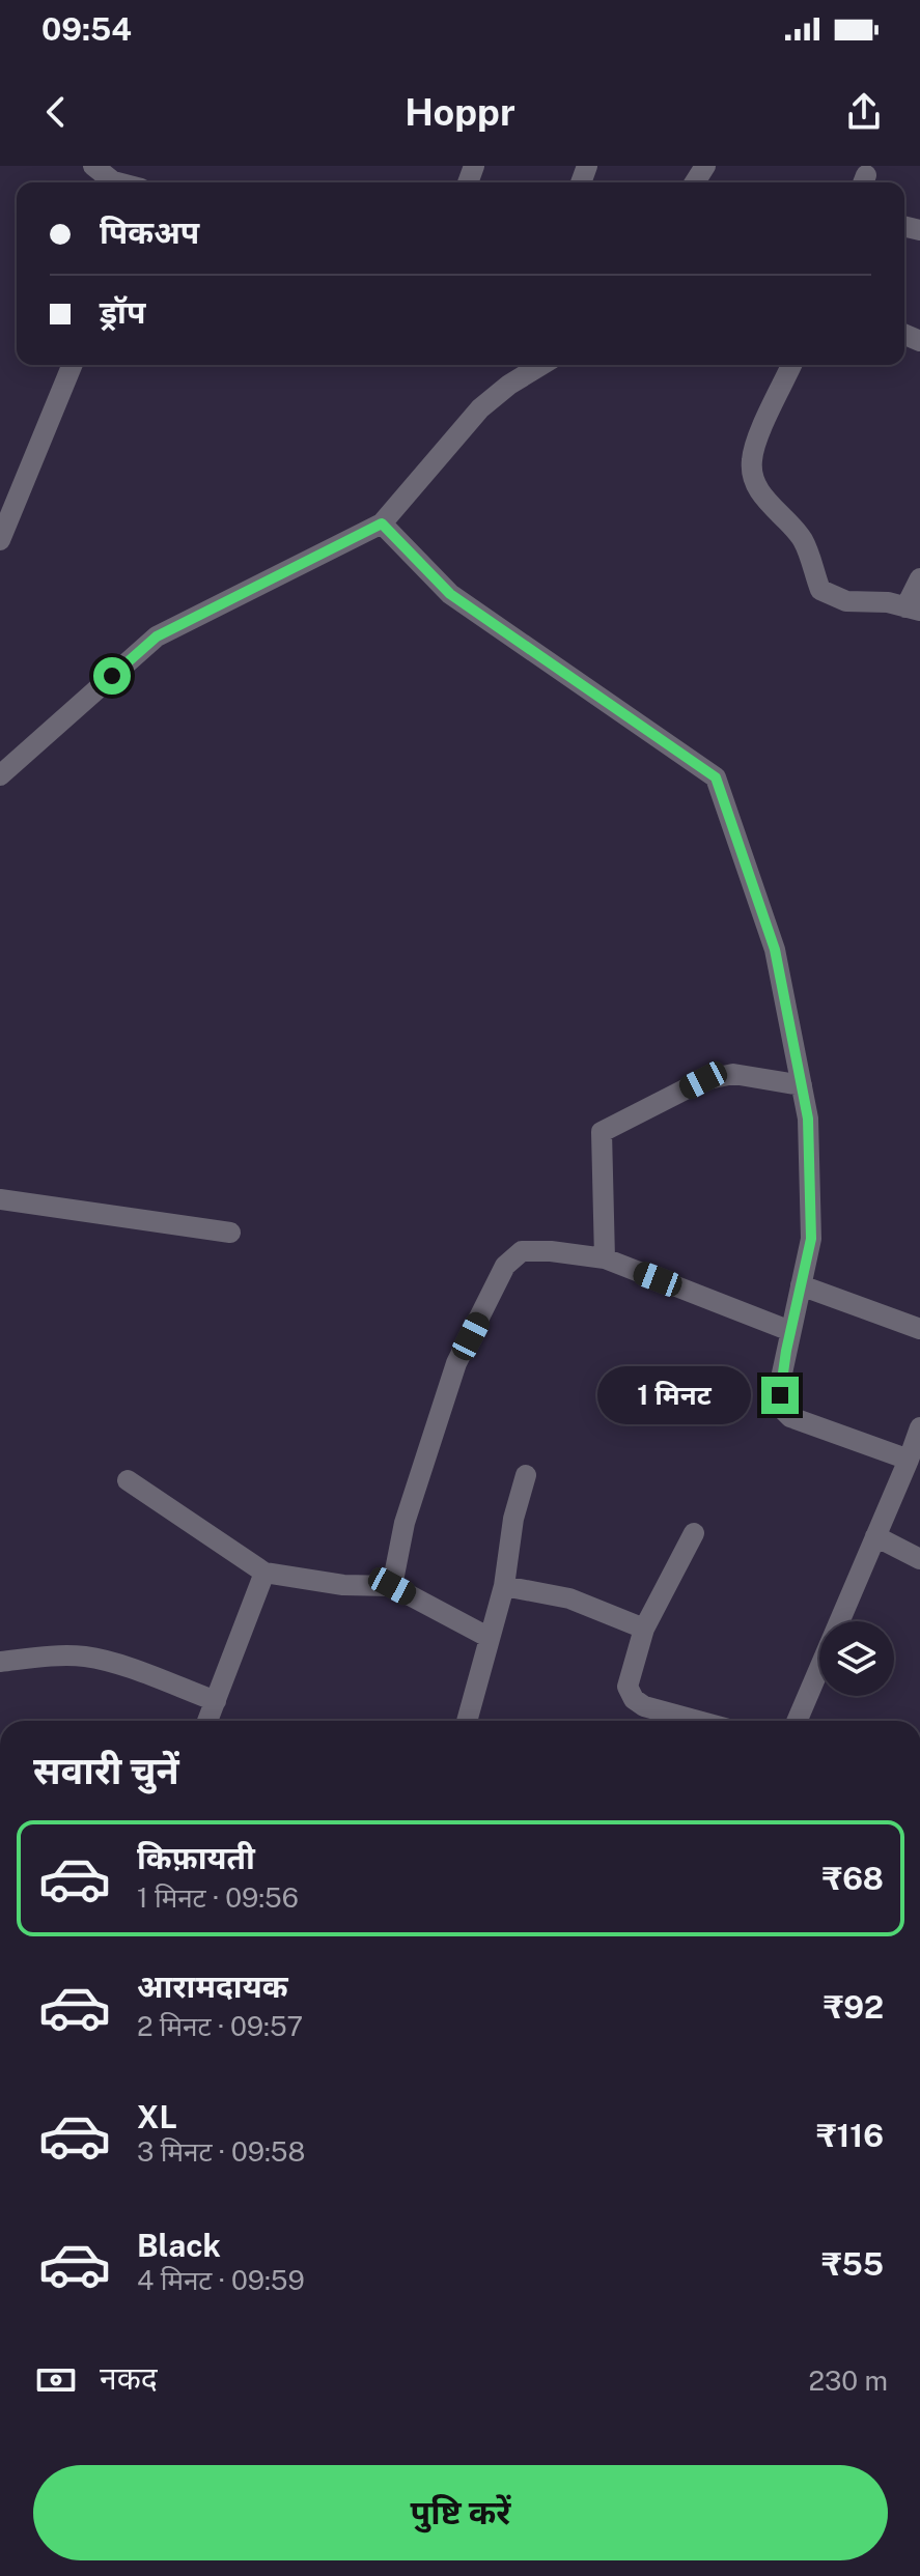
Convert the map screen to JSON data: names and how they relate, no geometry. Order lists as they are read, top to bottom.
{
  "page": {
    "status": "09:54",
    "header": "Hoppr",
    "banner": ["पिकअप", "ड्रॉप"],
    "bubble": "1 मिनट",
    "heading": "सवारी चुनें",
    "list": [
      {
        "name": "किफ़ायती",
        "note": "1 मिनट · 09:56",
        "value": "₹68"
      },
      {
        "name": "आरामदायक",
        "note": "2 मिनट · 09:57",
        "value": "₹92"
      },
      {
        "name": "XL",
        "note": "3 मिनट · 09:58",
        "value": "₹116"
      },
      {
        "name": "Black",
        "note": "4 मिनट · 09:59",
        "value": "₹55"
      }
    ],
    "pay": ["नकद", "230 m"],
    "buttons": "पुष्टि करें"
  }
}
